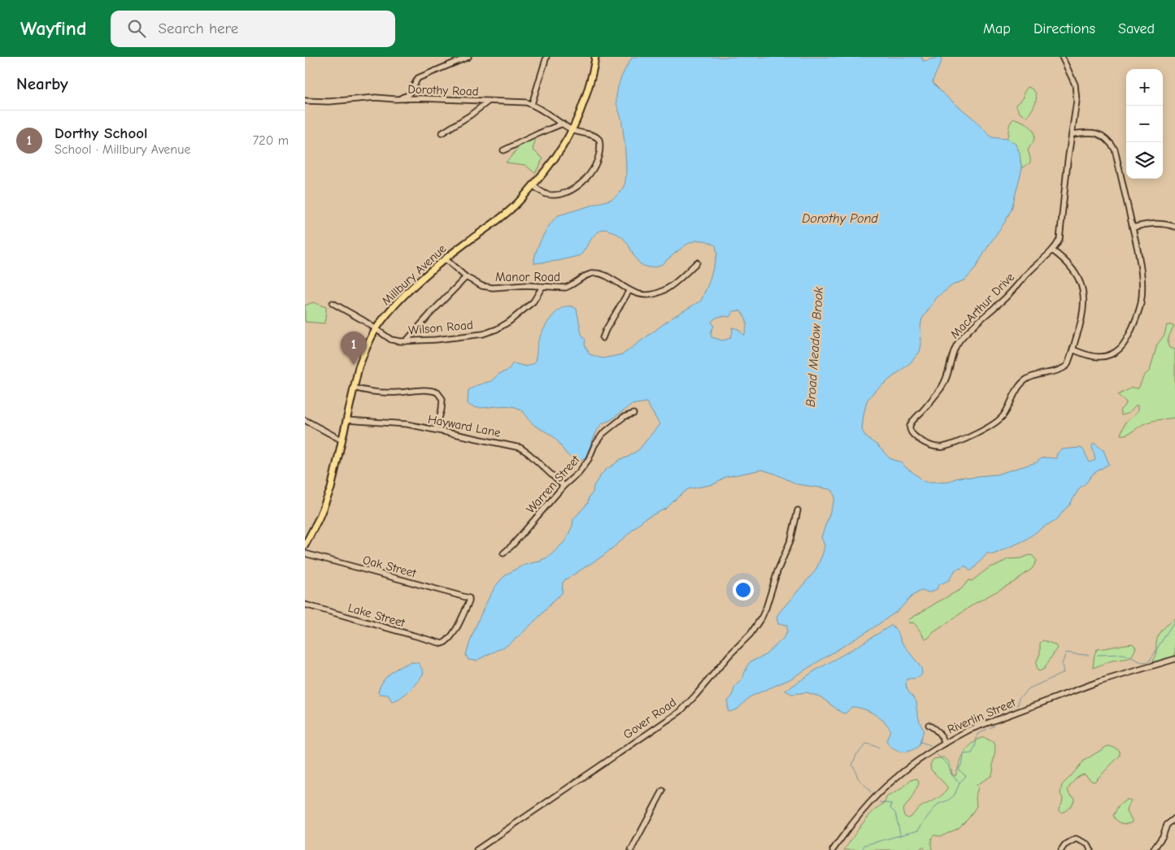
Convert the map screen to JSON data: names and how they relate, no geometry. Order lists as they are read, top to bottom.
{
  "streets": {
    "main road": ["Millbury Avenue"],
    "street": [
      "Dorothy Road",
      "Manor Road",
      "MacArthur Drive",
      "Wilson Road",
      "Hayward Lane",
      "Warren Street",
      "Oak Street",
      "Lake Street",
      "Riverlin Street",
      "Gover Road"
    ]
  },
  "crossings": [
    ["Dorothy Road", "Millbury Avenue"],
    ["Millbury Avenue", "Manor Road"],
    ["Millbury Avenue", "Wilson Road"],
    ["Millbury Avenue", "Hayward Lane"],
    ["Manor Road", "Wilson Road"],
    ["Hayward Lane", "Warren Street"],
    ["Oak Street", "Lake Street"]
  ],
  "water": ["Dorothy Pond", "Broad Meadow Brook"],
  "page": {
    "header": "Wayfind",
    "search": "Search here",
    "nav": ["Map", "Directions", "Saved"],
    "heading": "Nearby",
    "map_buttons": ["+", "−"],
    "list": [
      {
        "mark": "1",
        "name": "Dorthy School",
        "note": "School · Millbury Avenue",
        "value": "720 m"
      }
    ],
    "pins": "1"
  }
}
